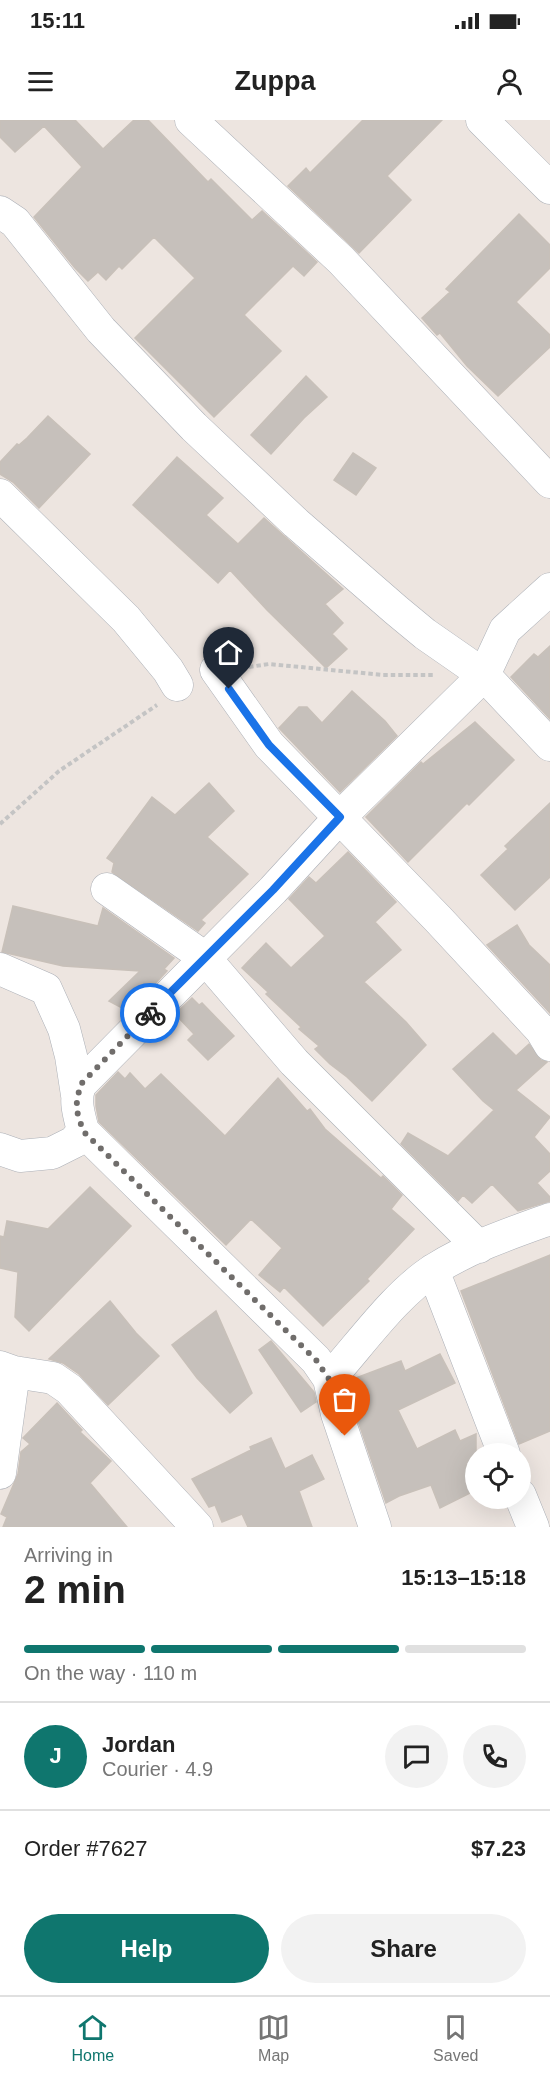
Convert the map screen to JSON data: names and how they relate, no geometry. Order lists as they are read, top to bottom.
{
  "page": {
    "status": "15:11",
    "header": "Zuppa",
    "heading": ["2 min", "Arriving in", "15:13–15:18"],
    "panel": [
      "Jordan",
      "Courier · 4.9",
      "Order #7627",
      "$7.23"
    ],
    "bar": "On the way · 110 m",
    "round": "J",
    "buttons": ["Help", "Share"],
    "tabs": ["Home", "Map", "Saved"]
  }
}
